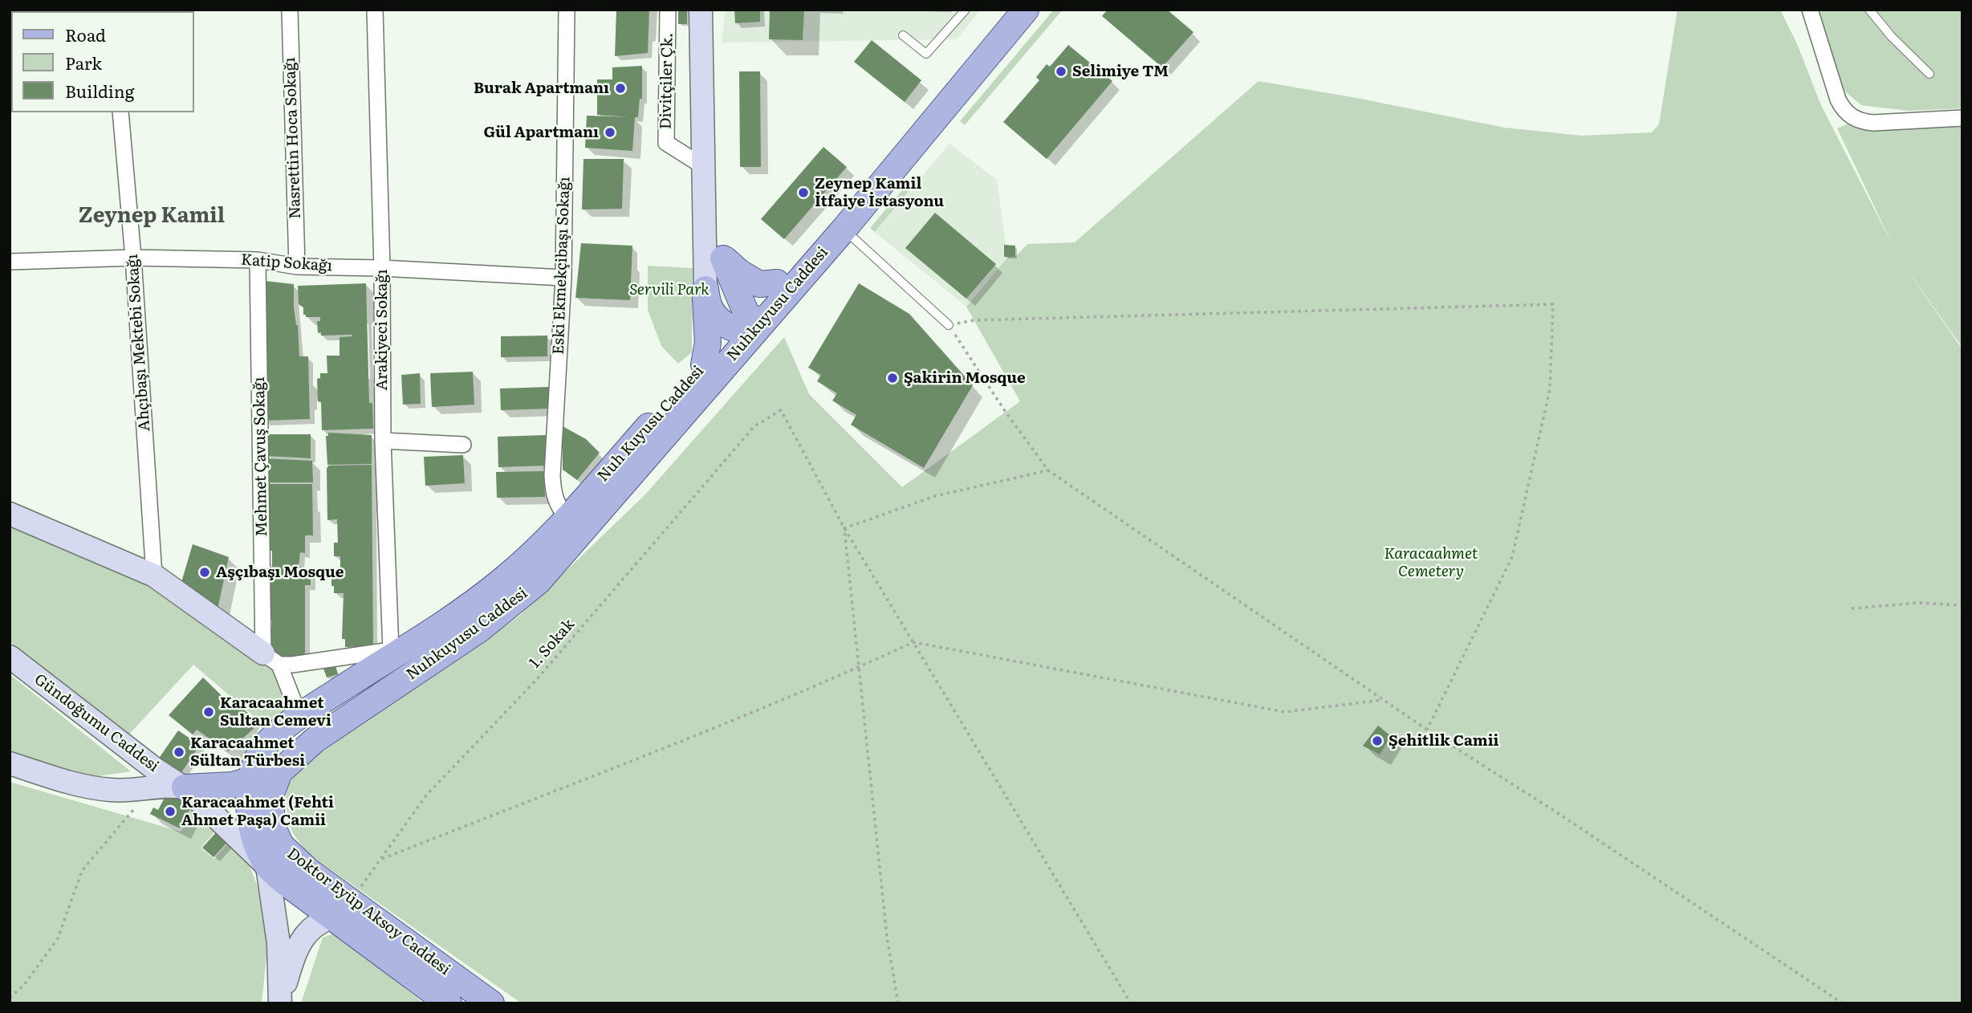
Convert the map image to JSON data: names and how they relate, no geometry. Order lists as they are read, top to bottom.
{
  "streets": {
    "main road": ["Nuhkuyusu Caddesi", "Nuh Kuyusu Caddesi", "Doktor Eyüp Aksoy Caddesi"],
    "street": [
      "Divitçiler Çk.",
      "Nasrettin Hoca Sokağı",
      "Katip Sokağı",
      "Eski Ekmekçibaşı Sokağı",
      "Arakiyeci Sokağı",
      "Ahçıbaşı Mektebi Sokağı",
      "Mehmet Çavuş Sokağı",
      "Gündoğumu Caddesi"
    ],
    "path": ["1. Sokak"]
  },
  "crossings": [
    ["Nasrettin Hoca Sokağı", "Katip Sokağı"],
    ["Katip Sokağı", "Eski Ekmekçibaşı Sokağı"],
    ["Katip Sokağı", "Arakiyeci Sokağı"],
    ["Katip Sokağı", "Ahçıbaşı Mektebi Sokağı"],
    ["Katip Sokağı", "Mehmet Çavuş Sokağı"],
    ["Eski Ekmekçibaşı Sokağı", "Nuh Kuyusu Caddesi"],
    ["Nuhkuyusu Caddesi", "Nuh Kuyusu Caddesi"],
    ["Nuhkuyusu Caddesi", "Doktor Eyüp Aksoy Caddesi"],
    ["Arakiyeci Sokağı", "Nuh Kuyusu Caddesi"],
    ["Nuh Kuyusu Caddesi", "Doktor Eyüp Aksoy Caddesi"],
    ["1. Sokak", "Doktor Eyüp Aksoy Caddesi"],
    ["Gündoğumu Caddesi", "Doktor Eyüp Aksoy Caddesi"]
  ],
  "districts": ["Zeynep Kamil"],
  "parks": ["Servili Park", "Karacaahmet Cemetery"],
  "places": [
    "Selimiye TM",
    "Burak Apartmanı",
    "Gül Apartmanı",
    "Zeynep Kamil İtfaiye İstasyonu",
    "Şakirin Mosque",
    "Aşçıbaşı Mosque",
    "Karacaahmet Sultan Cemevi",
    "Şehitlik Camii",
    "Karacaahmet Sültan Türbesi",
    "Karacaahmet (Fehti Ahmet Paşa) Camii"
  ],
  "legend": ["Road", "Park", "Building"]
}
